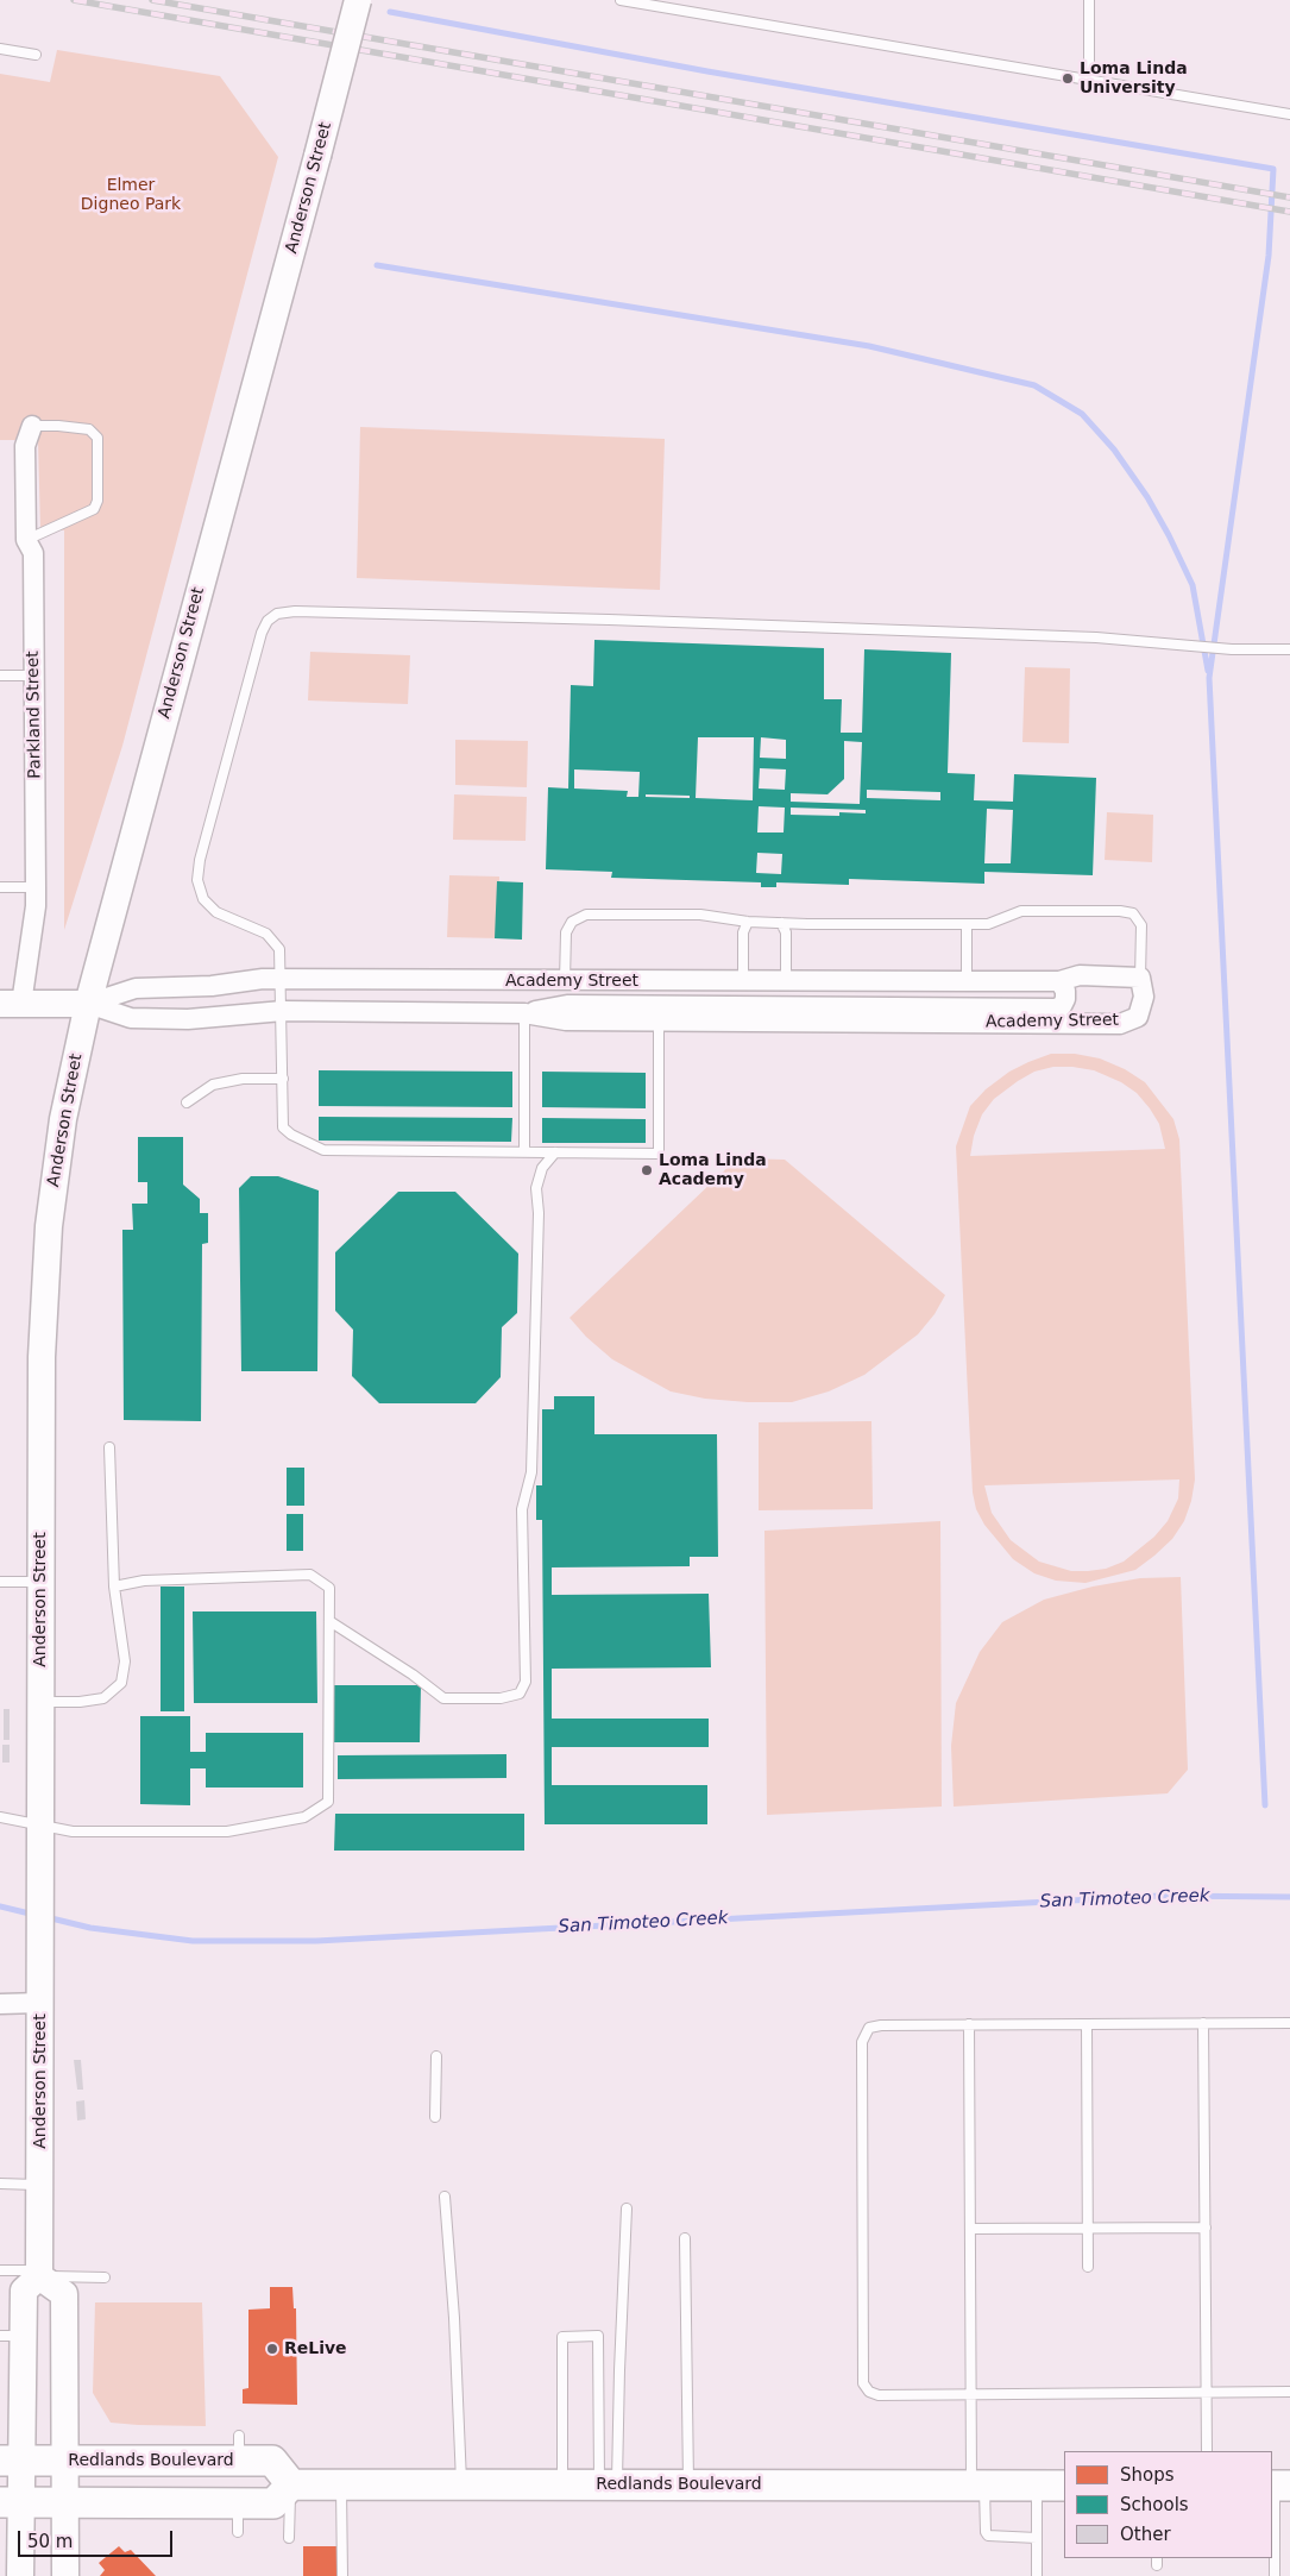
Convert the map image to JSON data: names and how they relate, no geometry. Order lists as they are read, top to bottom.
{
  "streets": {
    "main road": ["Anderson Street", "Academy Street", "Redlands Boulevard"],
    "street": ["Parkland Street"]
  },
  "crossings": [
    ["Anderson Street", "Academy Street"],
    ["Parkland Street", "Academy Street"]
  ],
  "water": ["San Timoteo Creek"],
  "parks": ["Elmer Digneo Park"],
  "places": ["Loma Linda University", "Loma Linda Academy", "ReLive"],
  "legend": ["Shops", "Schools", "Other"],
  "scale_bar": "50 m"
}
